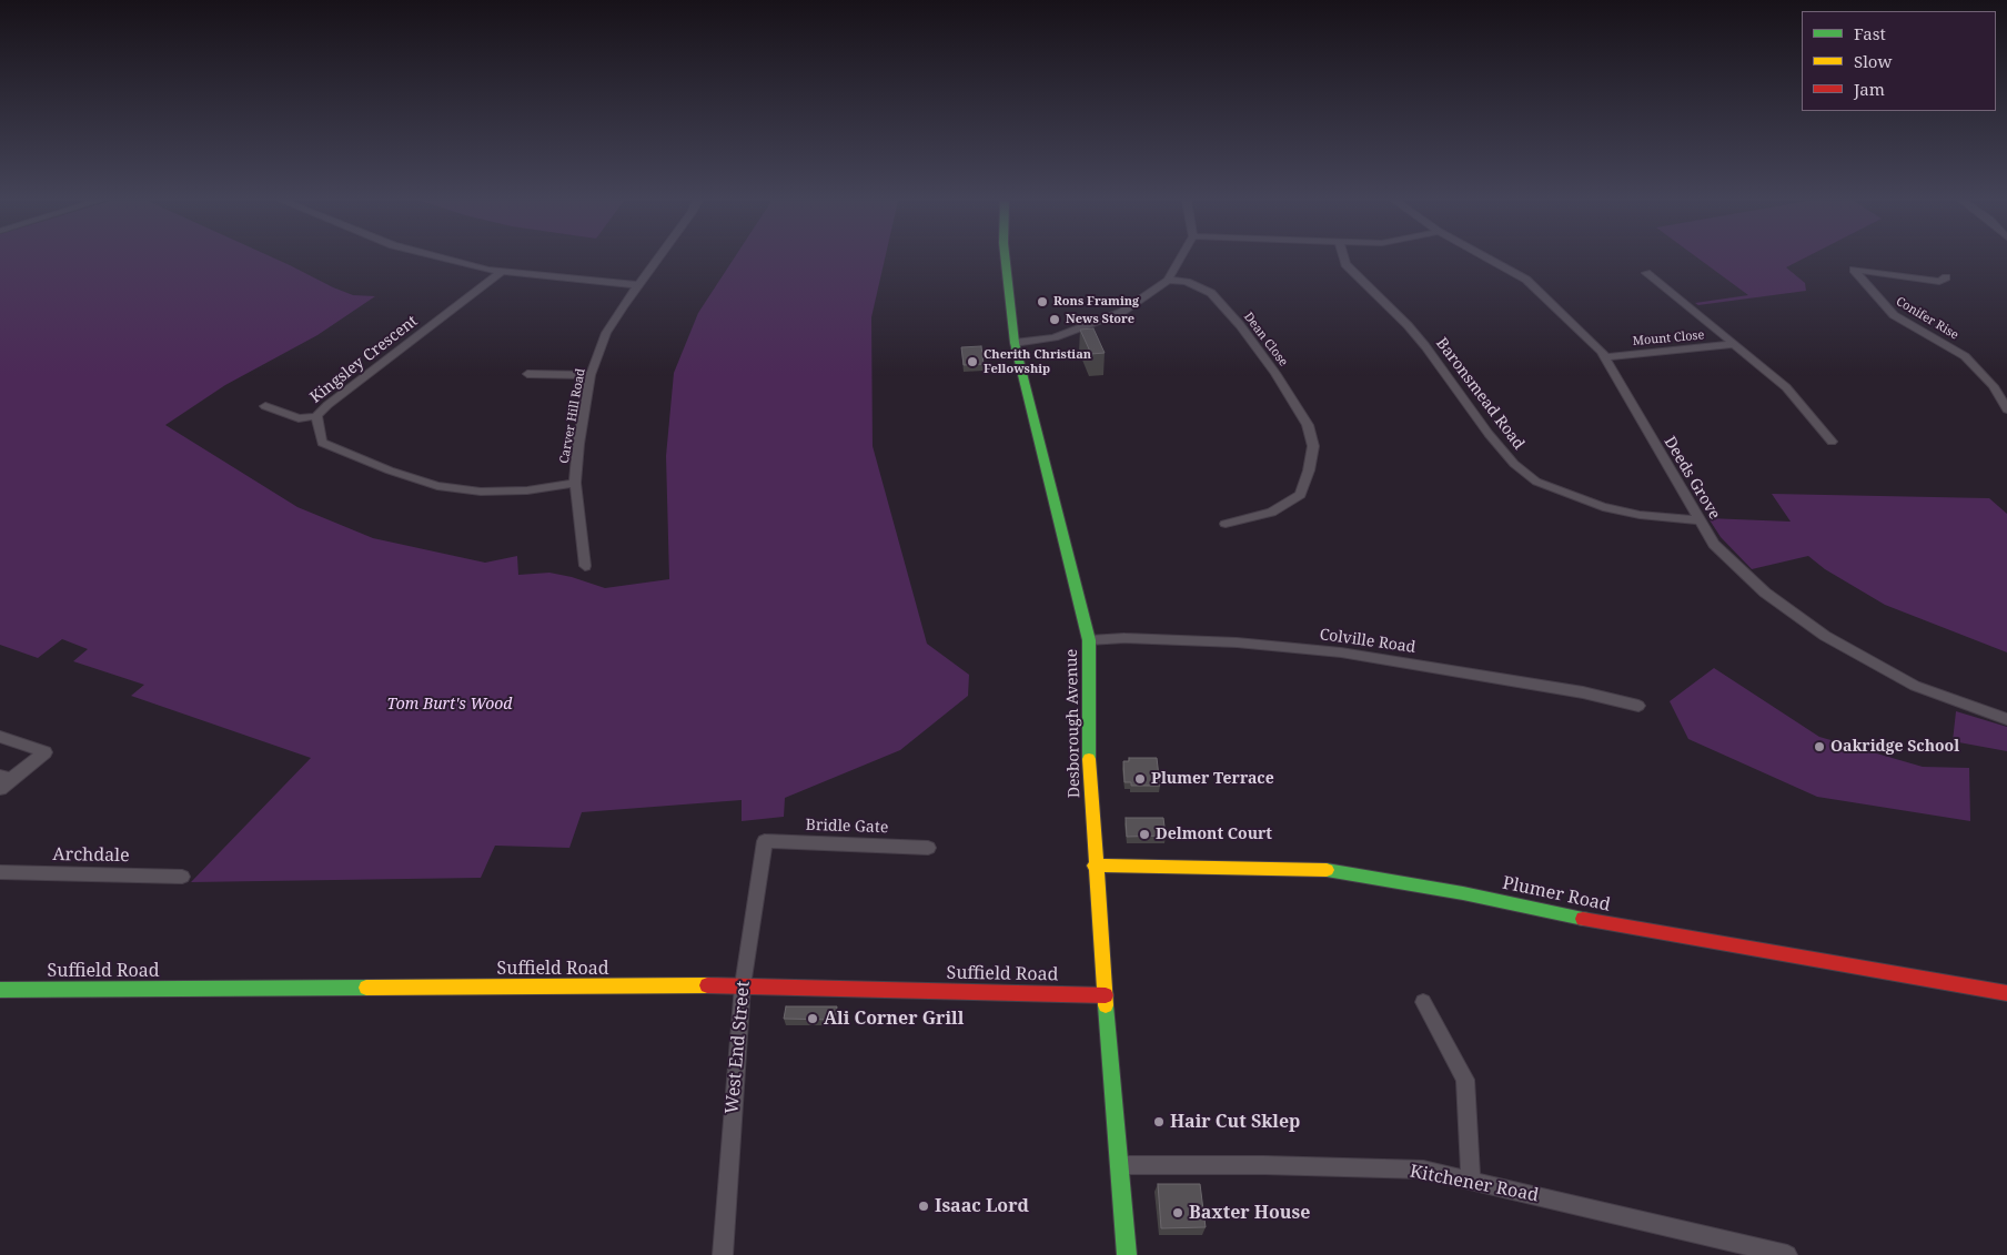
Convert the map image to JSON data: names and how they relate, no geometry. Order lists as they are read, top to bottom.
{
  "streets": {
    "street": [
      "Conifer Rise",
      "Mount Close",
      "Dean Close",
      "Kingsley Crescent",
      "Baronsmead Road",
      "Carver Hill Road",
      "Deeds Grove",
      "Colville Road",
      "Desborough Avenue",
      "Bridle Gate",
      "Archdale",
      "Plumer Road",
      "Suffield Road",
      "West End Street",
      "Kitchener Road"
    ]
  },
  "crossings": [
    ["Mount Close", "Deeds Grove"],
    ["Kingsley Crescent", "Carver Hill Road"],
    ["Baronsmead Road", "Deeds Grove"],
    ["Colville Road", "Desborough Avenue"],
    ["Desborough Avenue", "Plumer Road"],
    ["Desborough Avenue", "Suffield Road"],
    ["Desborough Avenue", "Kitchener Road"],
    ["Bridle Gate", "West End Street"],
    ["Suffield Road", "West End Street"]
  ],
  "parks": ["Tom Burt's Wood"],
  "places": [
    "Rons Framing",
    "News Store",
    "Cherith Christian Fellowship",
    "Oakridge School",
    "Plumer Terrace",
    "Delmont Court",
    "Ali Corner Grill",
    "Hair Cut Sklep",
    "Isaac Lord",
    "Baxter House"
  ],
  "legend": ["Fast", "Slow", "Jam"]
}
